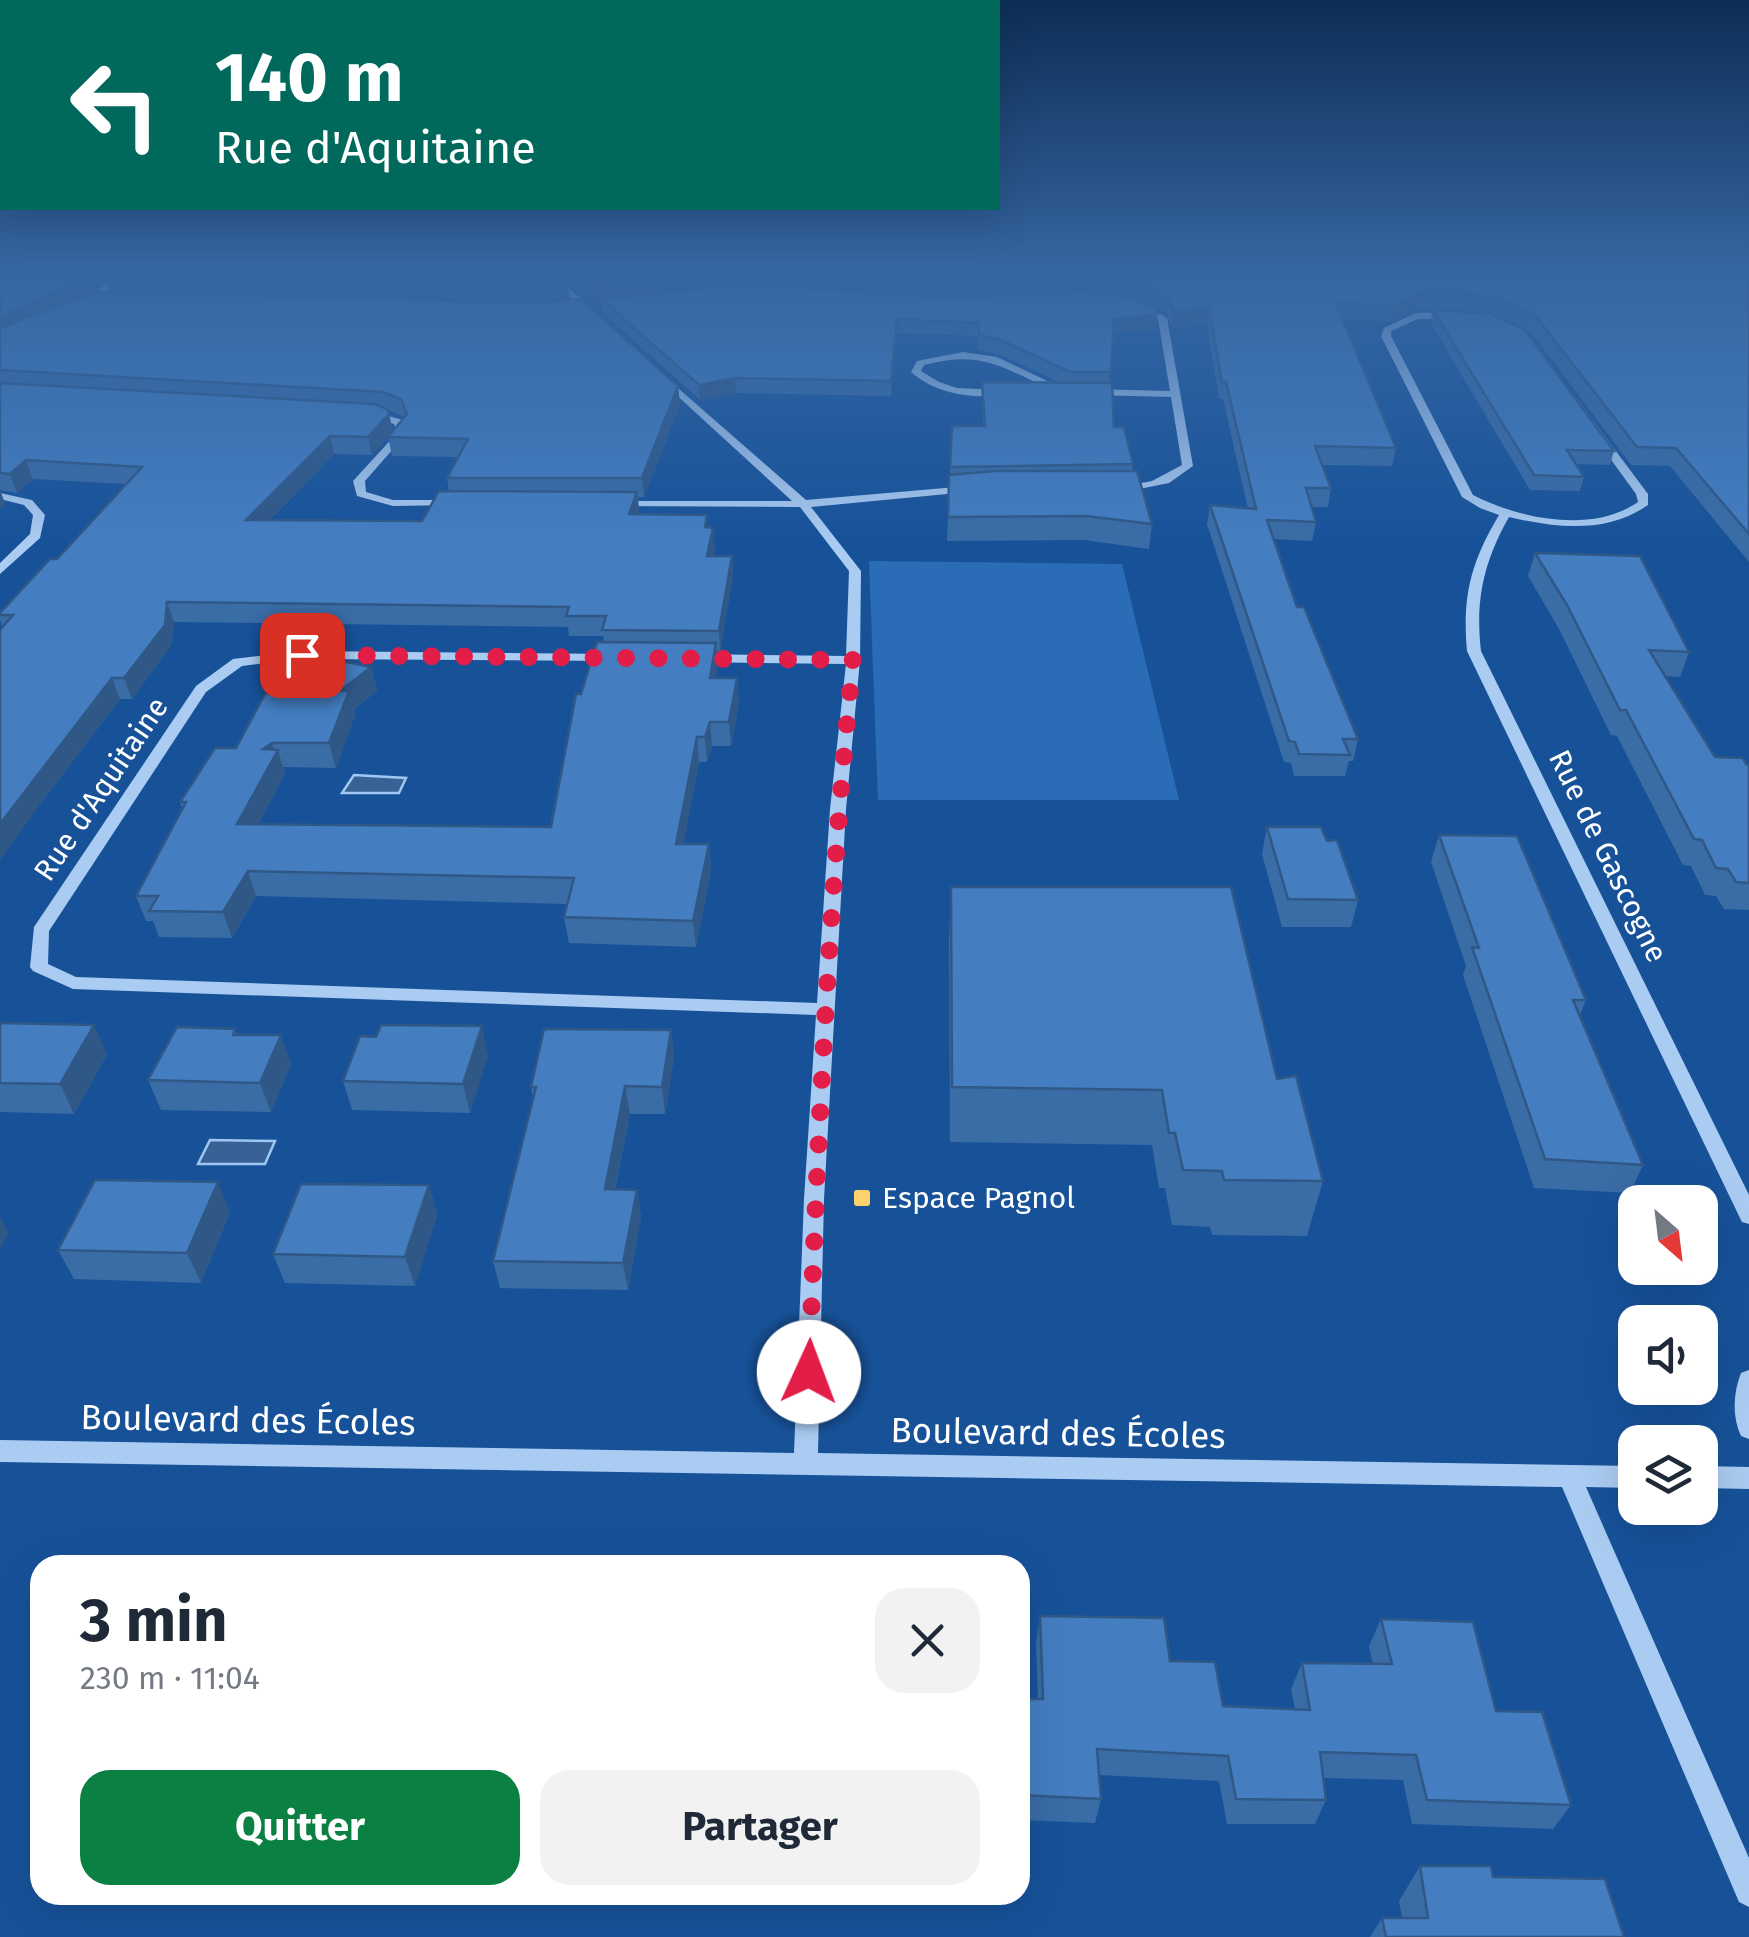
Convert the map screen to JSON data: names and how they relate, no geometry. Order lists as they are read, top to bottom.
{
  "streets": {
    "street": ["Rue d'Aquitaine", "Rue de Gascogne", "Boulevard des Écoles"]
  },
  "places": {
    "transit": ["Espace Pagnol"]
  },
  "north": "bottom right",
  "page": {
    "turn": ["140 m", "Rue d'Aquitaine"],
    "heading": ["3 min", "230 m · 11:04"],
    "buttons": ["Quitter", "Partager"]
  }
}
